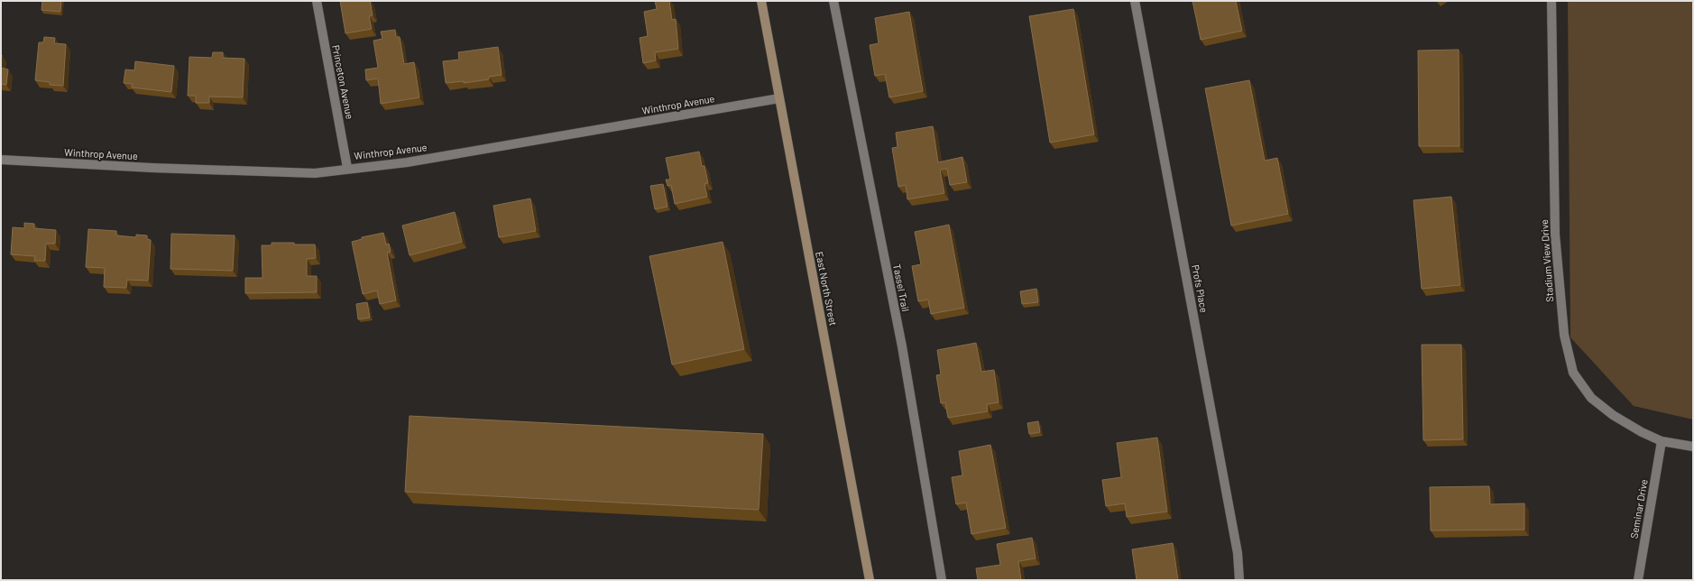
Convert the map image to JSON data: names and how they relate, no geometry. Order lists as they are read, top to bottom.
{
  "streets": {
    "main road": ["East North Street"],
    "street": [
      "Princeton Avenue",
      "Winthrop Avenue",
      "Stadium View Drive",
      "Tassel Trail",
      "Profs Place",
      "Seminar Drive"
    ]
  },
  "crossings": [
    ["Princeton Avenue", "Winthrop Avenue"],
    ["Winthrop Avenue", "East North Street"],
    ["Stadium View Drive", "Seminar Drive"]
  ]
}
